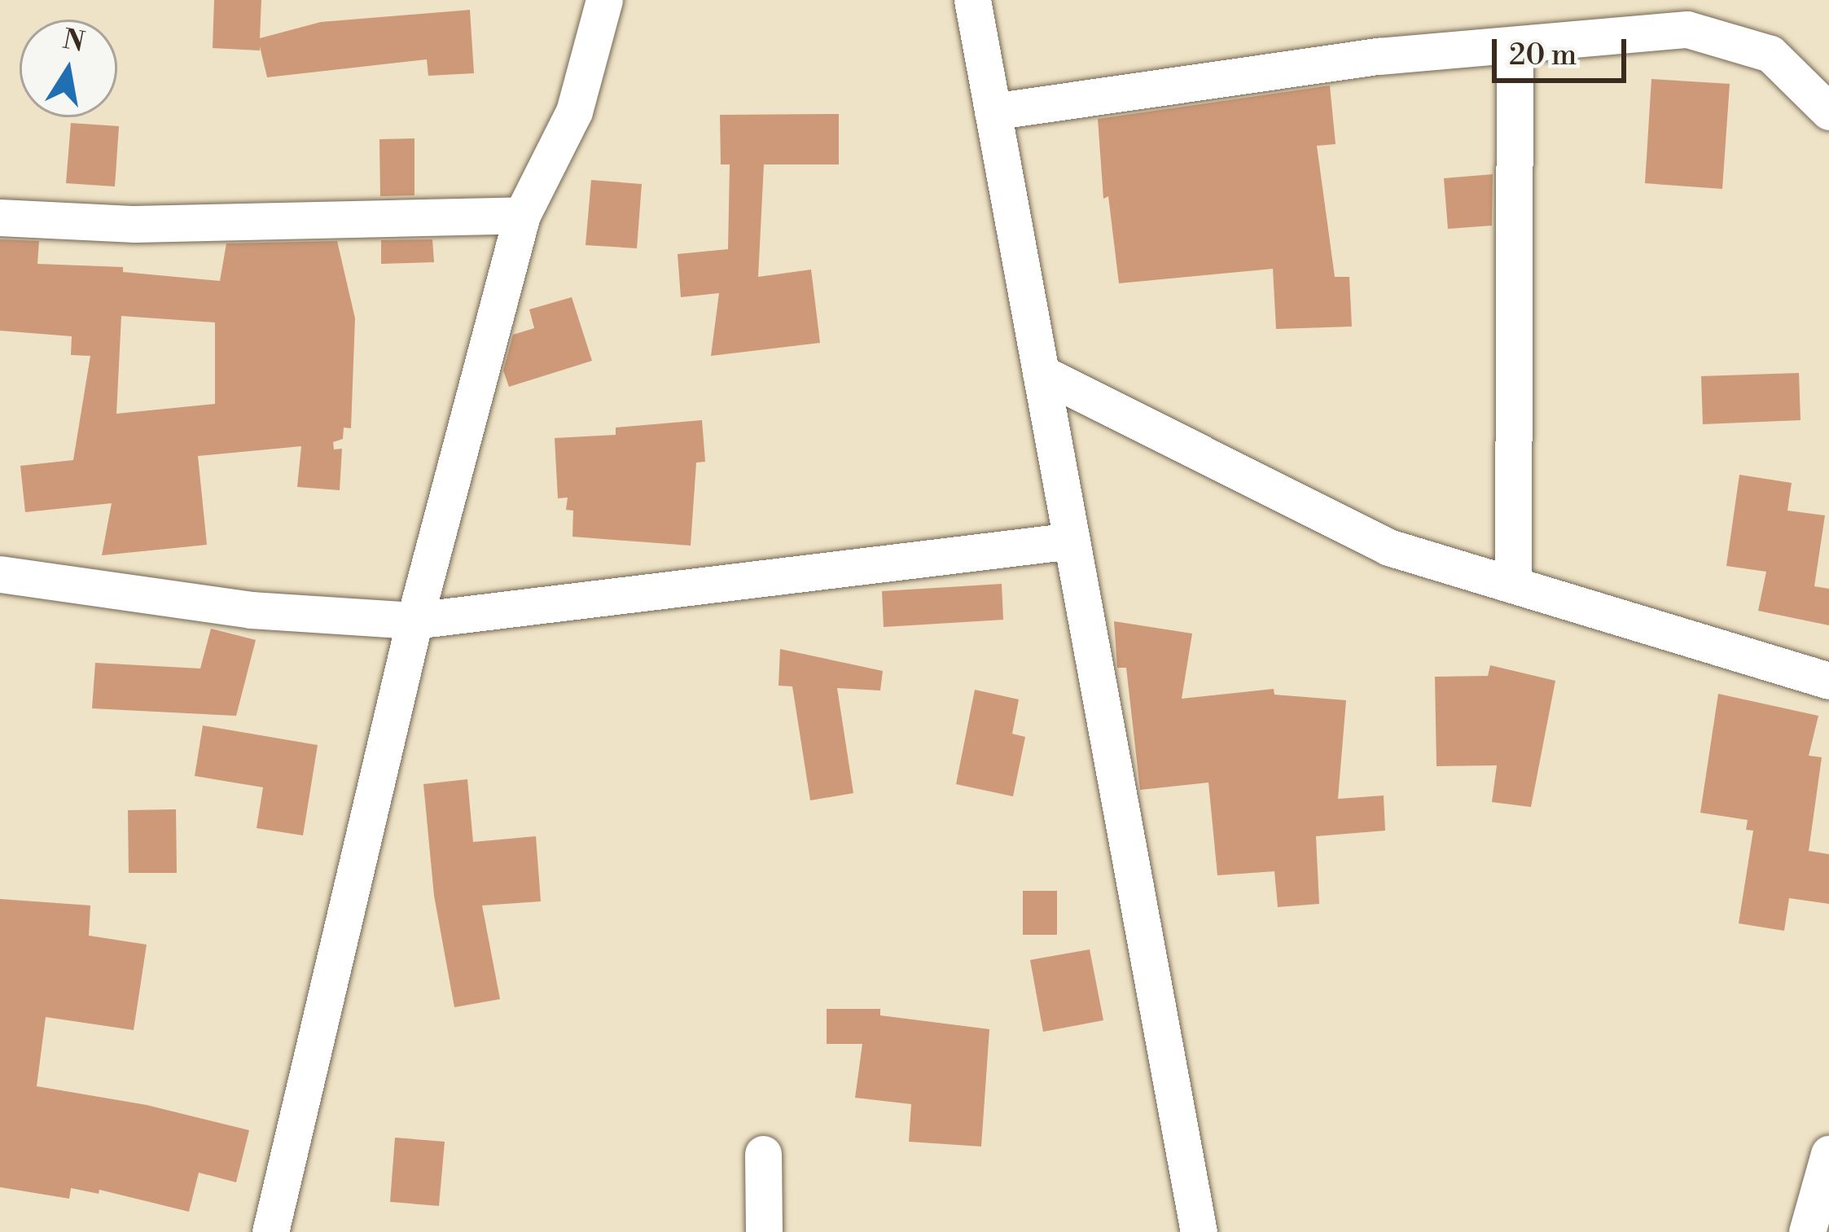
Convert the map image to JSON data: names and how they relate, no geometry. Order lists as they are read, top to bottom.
{
  "scale_bar": "20 m",
  "north": "top"
}
